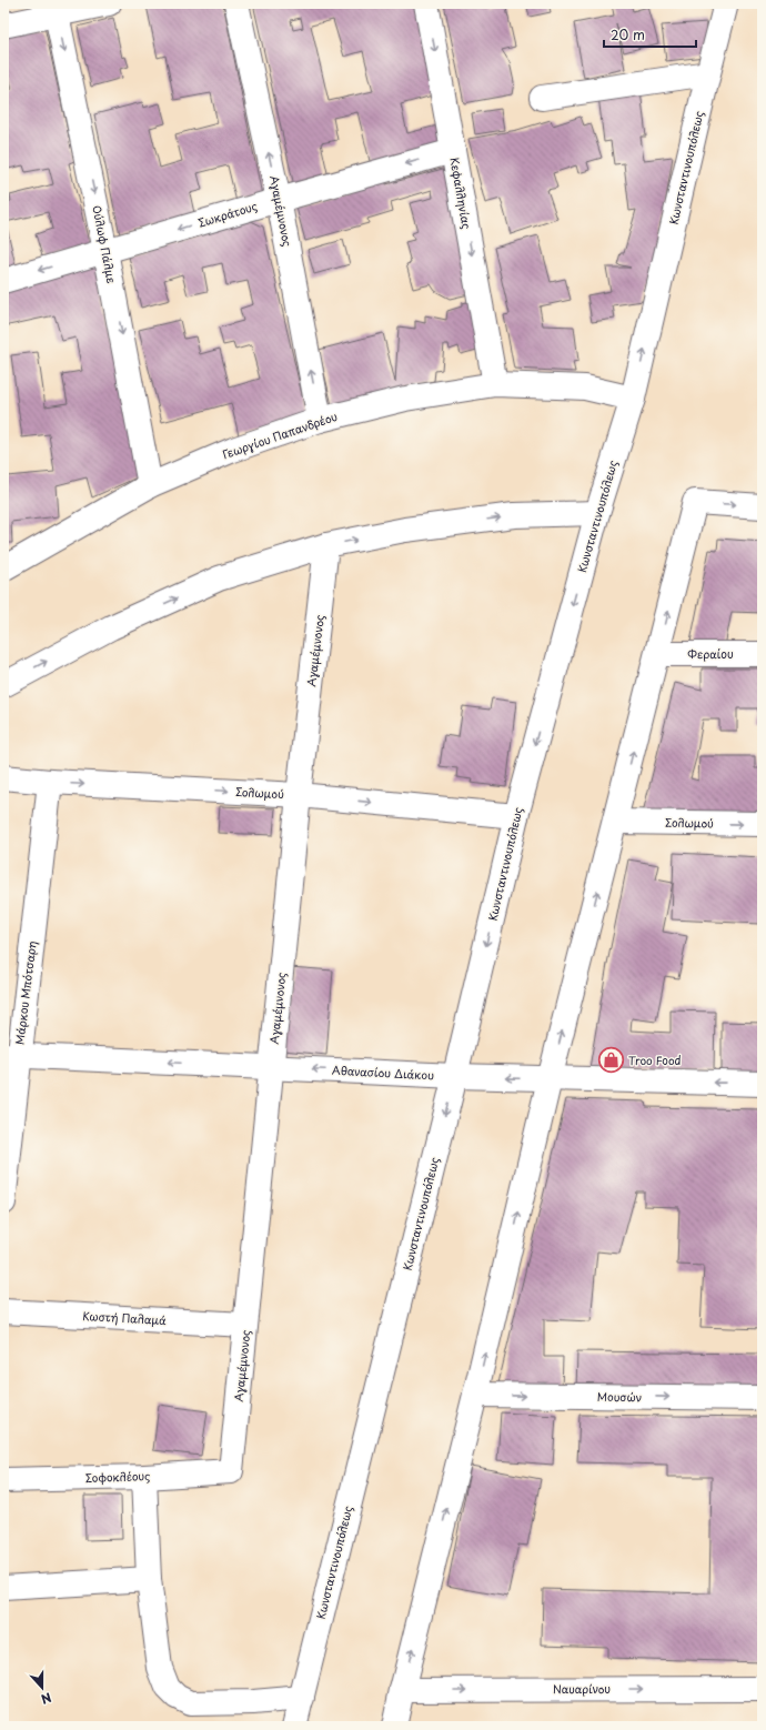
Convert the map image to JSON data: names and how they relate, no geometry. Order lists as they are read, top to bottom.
{
  "streets": {
    "street": [
      "Κωνσταντινουπόλεως",
      "Κεφαλληνίας",
      "Αγαμέμνονος",
      "Σωκράτους",
      "Ούλωφ Πάλμε",
      "Γεωργίου Παπανδρέου",
      "Φεραίου",
      "Σολωμού",
      "Μάρκου Μπότσαρη",
      "Αθανασίου Διάκου",
      "Κωστή Παλαμά",
      "Μουσών",
      "Σοφοκλέους",
      "Ναυαρίνου"
    ]
  },
  "crossings": [
    ["Κωνσταντινουπόλεως", "Γεωργίου Παπανδρέου"],
    ["Κωνσταντινουπόλεως", "Σολωμού"],
    ["Κωνσταντινουπόλεως", "Αθανασίου Διάκου"],
    ["Κεφαλληνίας", "Σωκράτους"],
    ["Κεφαλληνίας", "Γεωργίου Παπανδρέου"],
    ["Αγαμέμνονος", "Σωκράτους"],
    ["Αγαμέμνονος", "Γεωργίου Παπανδρέου"],
    ["Αγαμέμνονος", "Σολωμού"],
    ["Αγαμέμνονος", "Αθανασίου Διάκου"],
    ["Αγαμέμνονος", "Κωστή Παλαμά"],
    ["Αγαμέμνονος", "Σοφοκλέους"],
    ["Σωκράτους", "Ούλωφ Πάλμε"],
    ["Ούλωφ Πάλμε", "Γεωργίου Παπανδρέου"],
    ["Σολωμού", "Μάρκου Μπότσαρη"],
    ["Μάρκου Μπότσαρη", "Αθανασίου Διάκου"]
  ],
  "one_way": [
    "Κεφαλληνίας",
    "Σωκράτους",
    "Ούλωφ Πάλμε",
    "Σολωμού",
    "Αθανασίου Διάκου",
    "Μουσών",
    "Ναυαρίνου"
  ],
  "places": {
    "shop": ["Troo Food"]
  },
  "scale_bar": "20 m",
  "north": "bottom"
}
